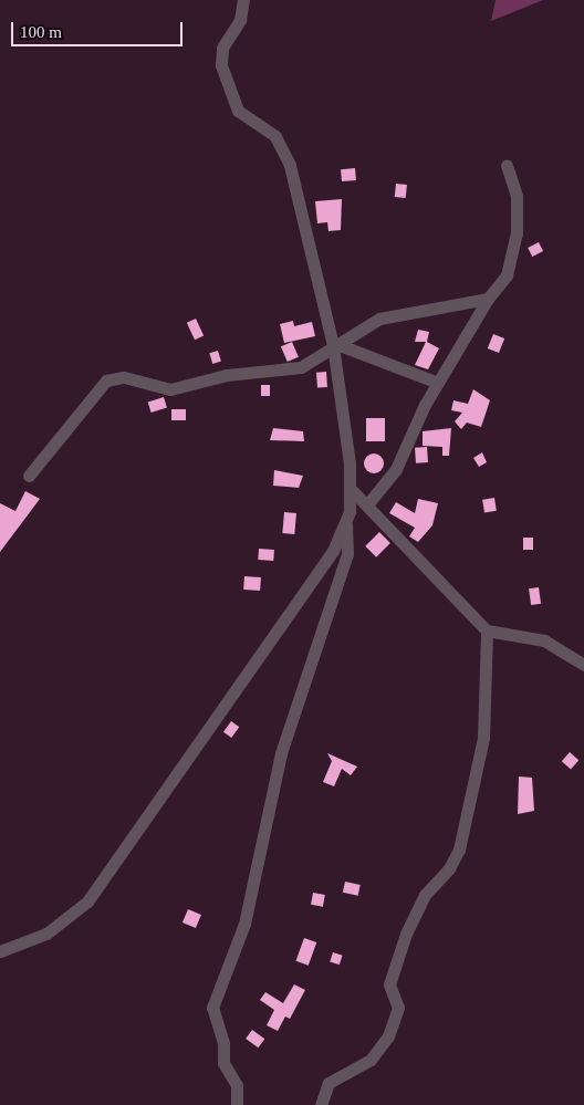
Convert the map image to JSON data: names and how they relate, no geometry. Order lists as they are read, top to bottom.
{
  "scale_bar": "100 m"
}
